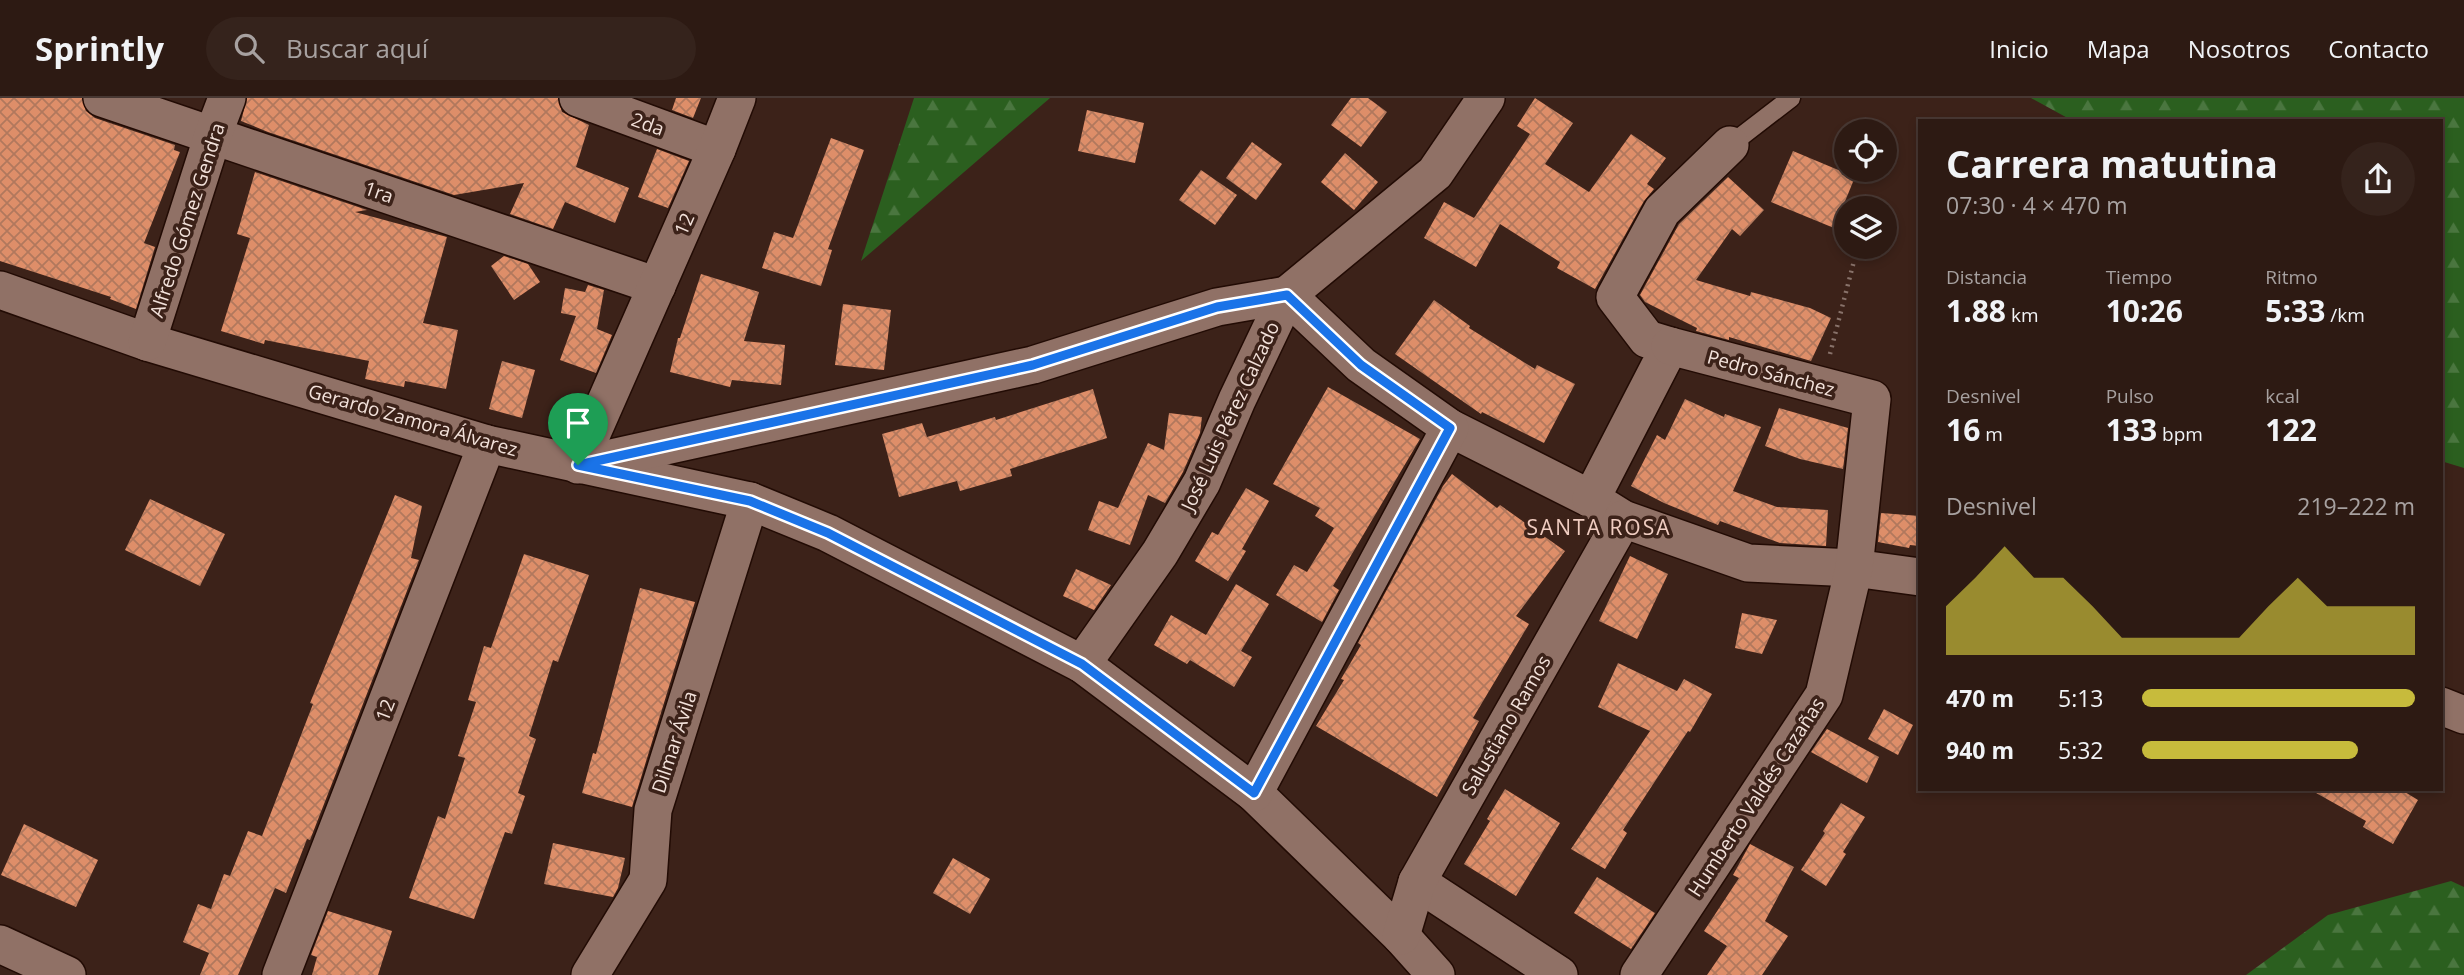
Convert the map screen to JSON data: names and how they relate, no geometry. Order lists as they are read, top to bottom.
{
  "streets": {
    "street": [
      "2da",
      "1ra",
      "Alfredo Gómez Gendra",
      "12",
      "Pedro Sánchez",
      "José Luis Pérez Calzado",
      "Gerardo Zamora Álvarez",
      "Salustiano Ramos",
      "Dilmar Ávila",
      "Humberto Valdés Cazañas"
    ]
  },
  "crossings": [
    ["2da", "12"],
    ["1ra", "Alfredo Gómez Gendra"],
    ["1ra", "12"],
    ["Alfredo Gómez Gendra", "Gerardo Zamora Álvarez"],
    ["12", "Gerardo Zamora Álvarez"],
    ["Pedro Sánchez", "Humberto Valdés Cazañas"],
    ["José Luis Pérez Calzado", "Gerardo Zamora Álvarez"],
    ["Gerardo Zamora Álvarez", "Salustiano Ramos"],
    ["Gerardo Zamora Álvarez", "Dilmar Ávila"]
  ],
  "districts": ["SANTA ROSA"],
  "page": {
    "header": "Sprintly",
    "search": "Buscar aquí",
    "nav": [
      "Inicio",
      "Mapa",
      "Nosotros",
      "Contacto"
    ],
    "heading": ["Carrera matutina", "07:30 · 4 × 470 m"],
    "stats": [
      ["Distancia", "1.88 km"],
      ["Tiempo", "10:26"],
      ["Ritmo", "5:33 /km"],
      ["Desnivel", "16 m"],
      ["Pulso", "133 bpm"],
      ["kcal", "122"]
    ],
    "chart": ["Desnivel", "219–222 m"],
    "list": [
      {
        "name": "470 m",
        "note": "5:13"
      },
      {
        "name": "940 m",
        "note": "5:32"
      }
    ]
  }
}
